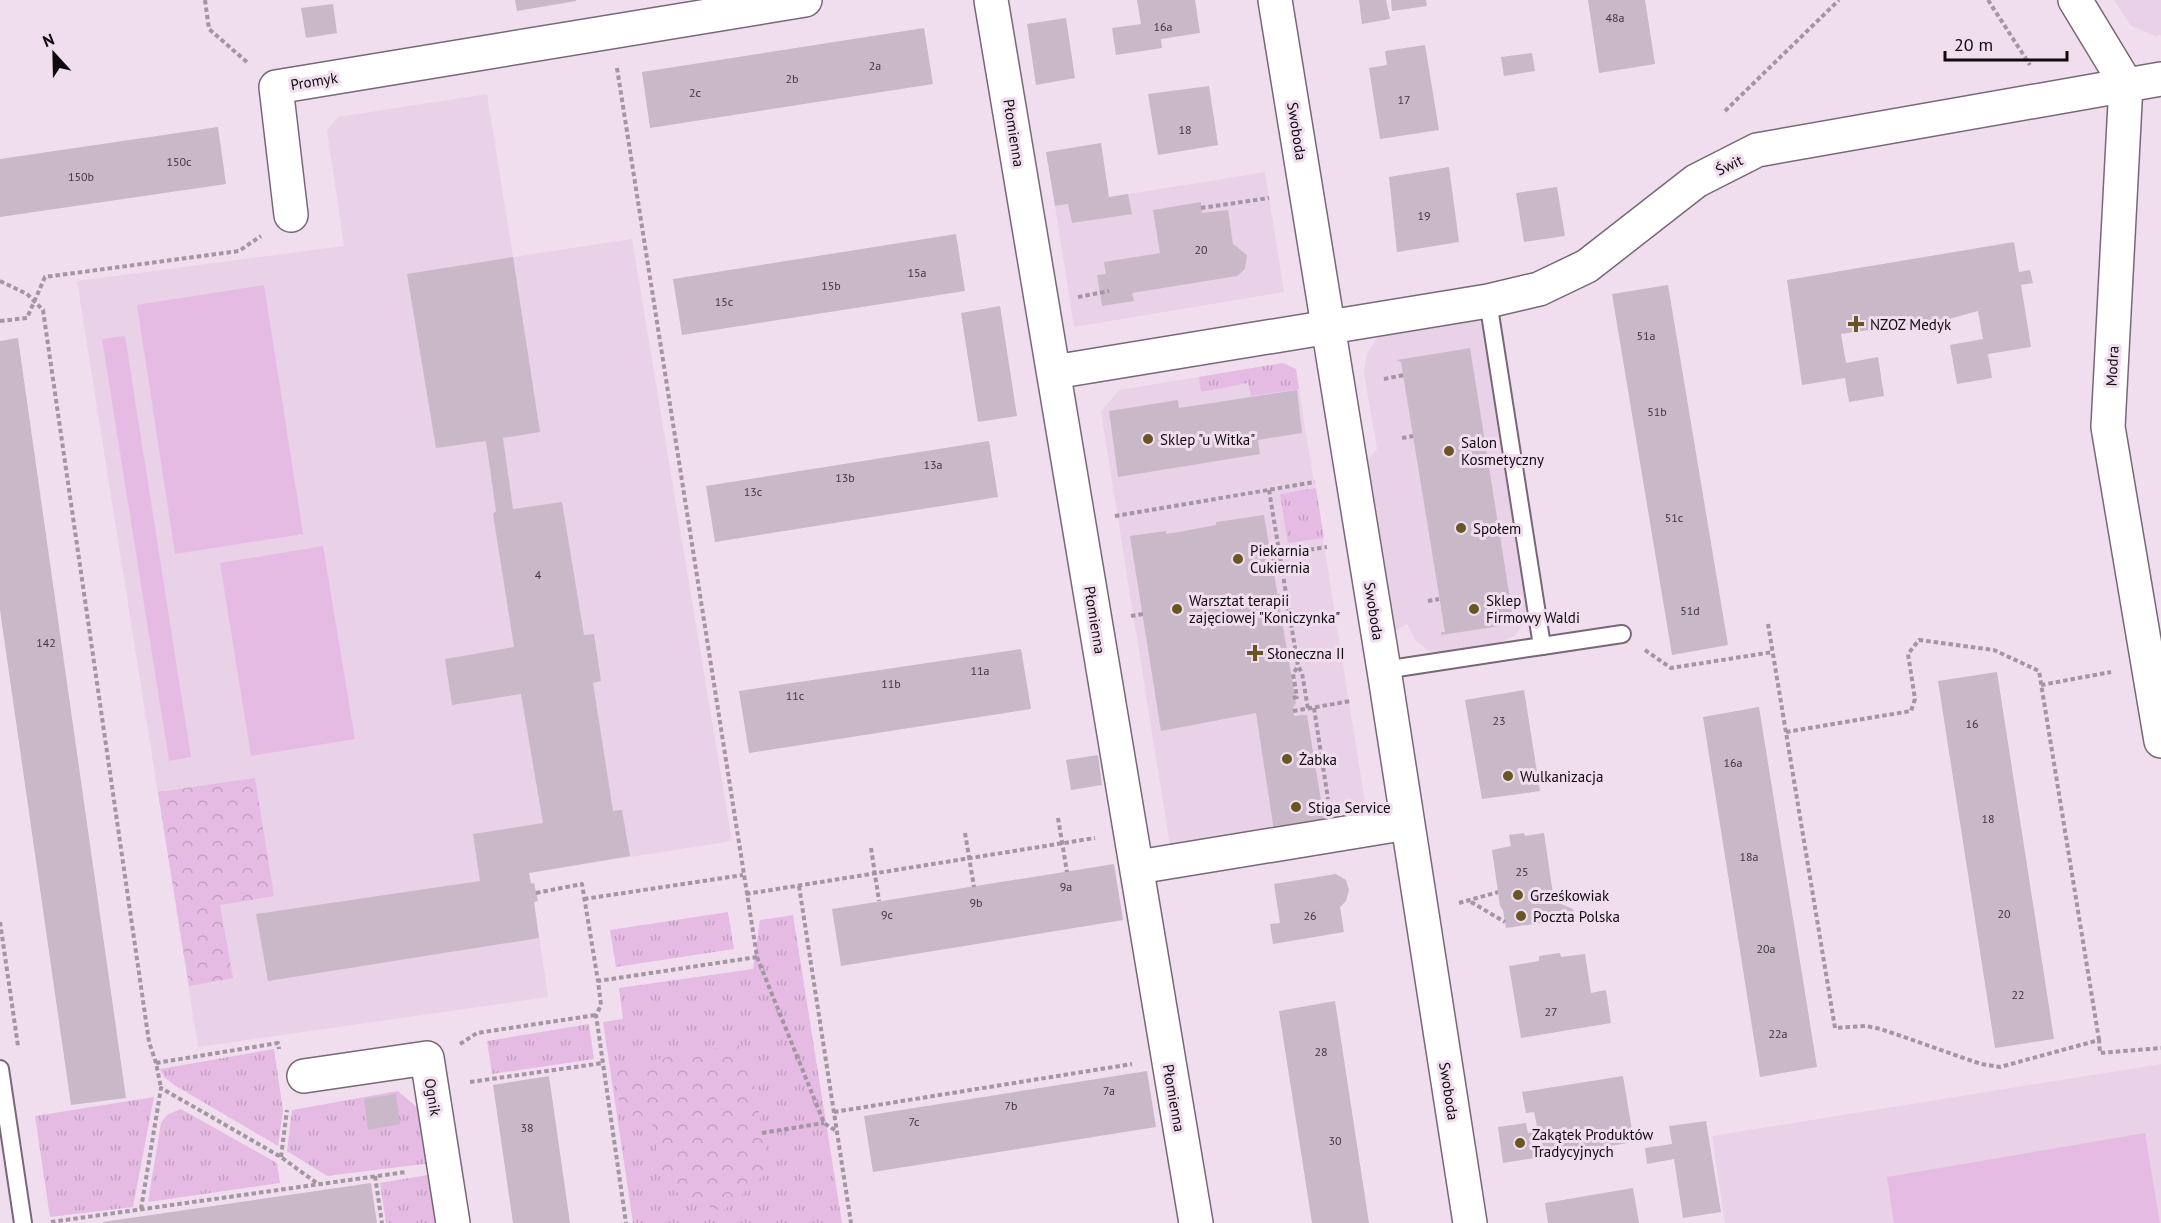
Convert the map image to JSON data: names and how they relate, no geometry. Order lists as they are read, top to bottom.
{
  "streets": {
    "street": [
      "Promyk",
      "Swoboda",
      "Płomienna",
      "Świt",
      "Modra",
      "Ognik"
    ]
  },
  "crossings": [
    ["Swoboda", "Świt"],
    ["Świt", "Modra"]
  ],
  "places": {
    "health": ["NZOZ Medyk", "Słoneczna II"],
    "other": [
      "Sklep \"u Witka\"",
      "Salon Kosmetyczny",
      "Społem",
      "Piekarnia Cukiernia",
      "Warsztat terapii zajęciowej \"Koniczynka\"",
      "Sklep Firmowy Waldi",
      "Żabka",
      "Wulkanizacja",
      "Stiga Service",
      "Grześkowiak",
      "Poczta Polska",
      "Zakątek Produktów Tradycyjnych"
    ]
  },
  "house_numbers": [
    "48a",
    "16a",
    "2a",
    "2b",
    "2c",
    "17",
    "18",
    "150c",
    "150b",
    "19",
    "20",
    "15a",
    "15b",
    "15c",
    "51a",
    "51b",
    "13a",
    "13b",
    "13c",
    "51c",
    "4",
    "51d",
    "142",
    "11a",
    "11b",
    "11c",
    "23",
    "16",
    "16a",
    "18",
    "18a",
    "25",
    "9a",
    "9b",
    "20",
    "9c",
    "26",
    "20a",
    "22",
    "27",
    "22a",
    "28",
    "7a",
    "7b",
    "7c",
    "38",
    "30"
  ],
  "scale_bar": "20 m",
  "north": "top"
}
